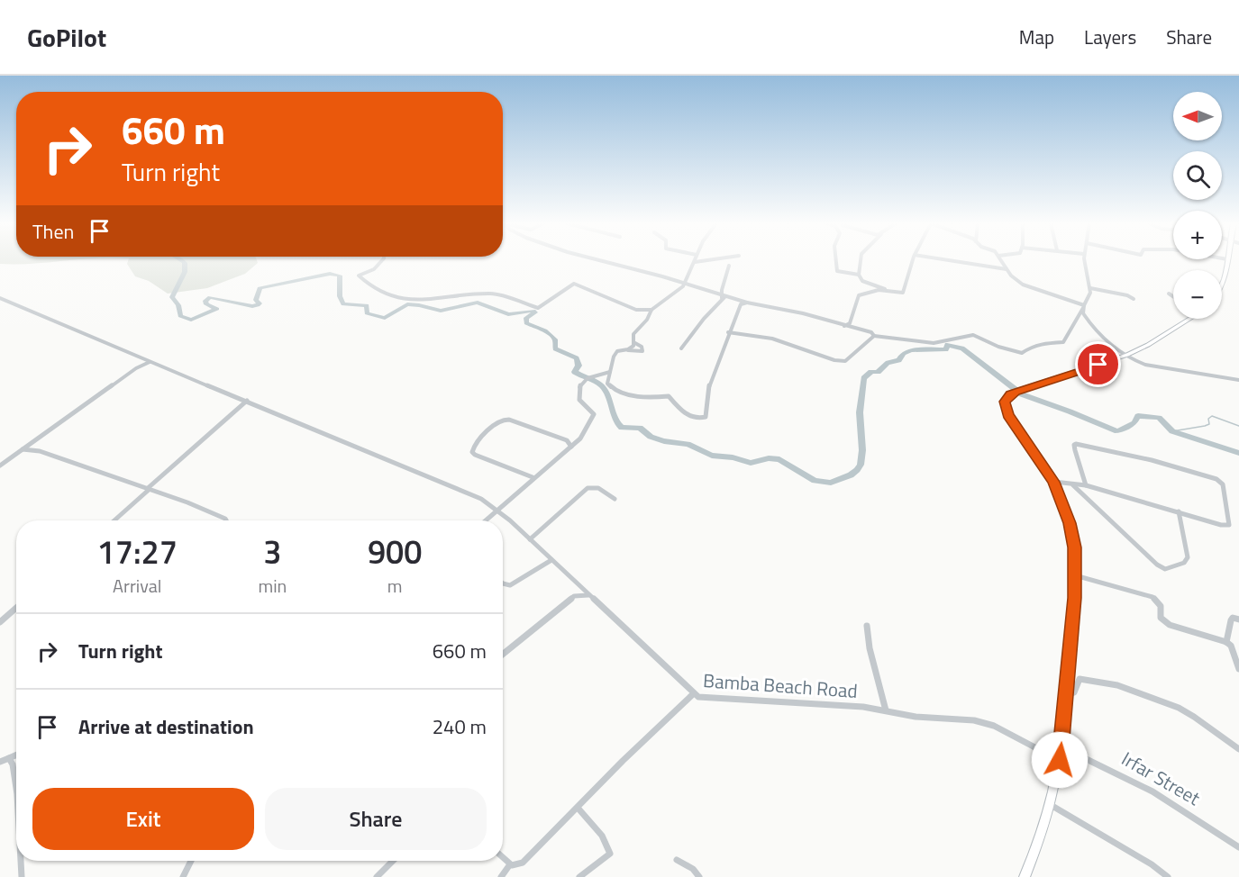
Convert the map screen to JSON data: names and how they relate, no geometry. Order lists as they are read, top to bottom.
{
  "streets": {
    "street": ["Bamba Beach Road", "Irfar Street"]
  },
  "north": "left",
  "page": {
    "header": "GoPilot",
    "nav": ["Map", "Layers", "Share"],
    "map_buttons": ["+", "−"],
    "turn": ["660 m", "Turn right"],
    "then": "Then",
    "eta": [
      "17:27",
      "Arrival",
      "3",
      "min",
      "900",
      "m"
    ],
    "list": [
      {
        "name": "Turn right",
        "value": "660 m"
      },
      {
        "name": "Arrive at destination",
        "value": "240 m"
      }
    ],
    "buttons": ["Exit", "Share"]
  }
}
